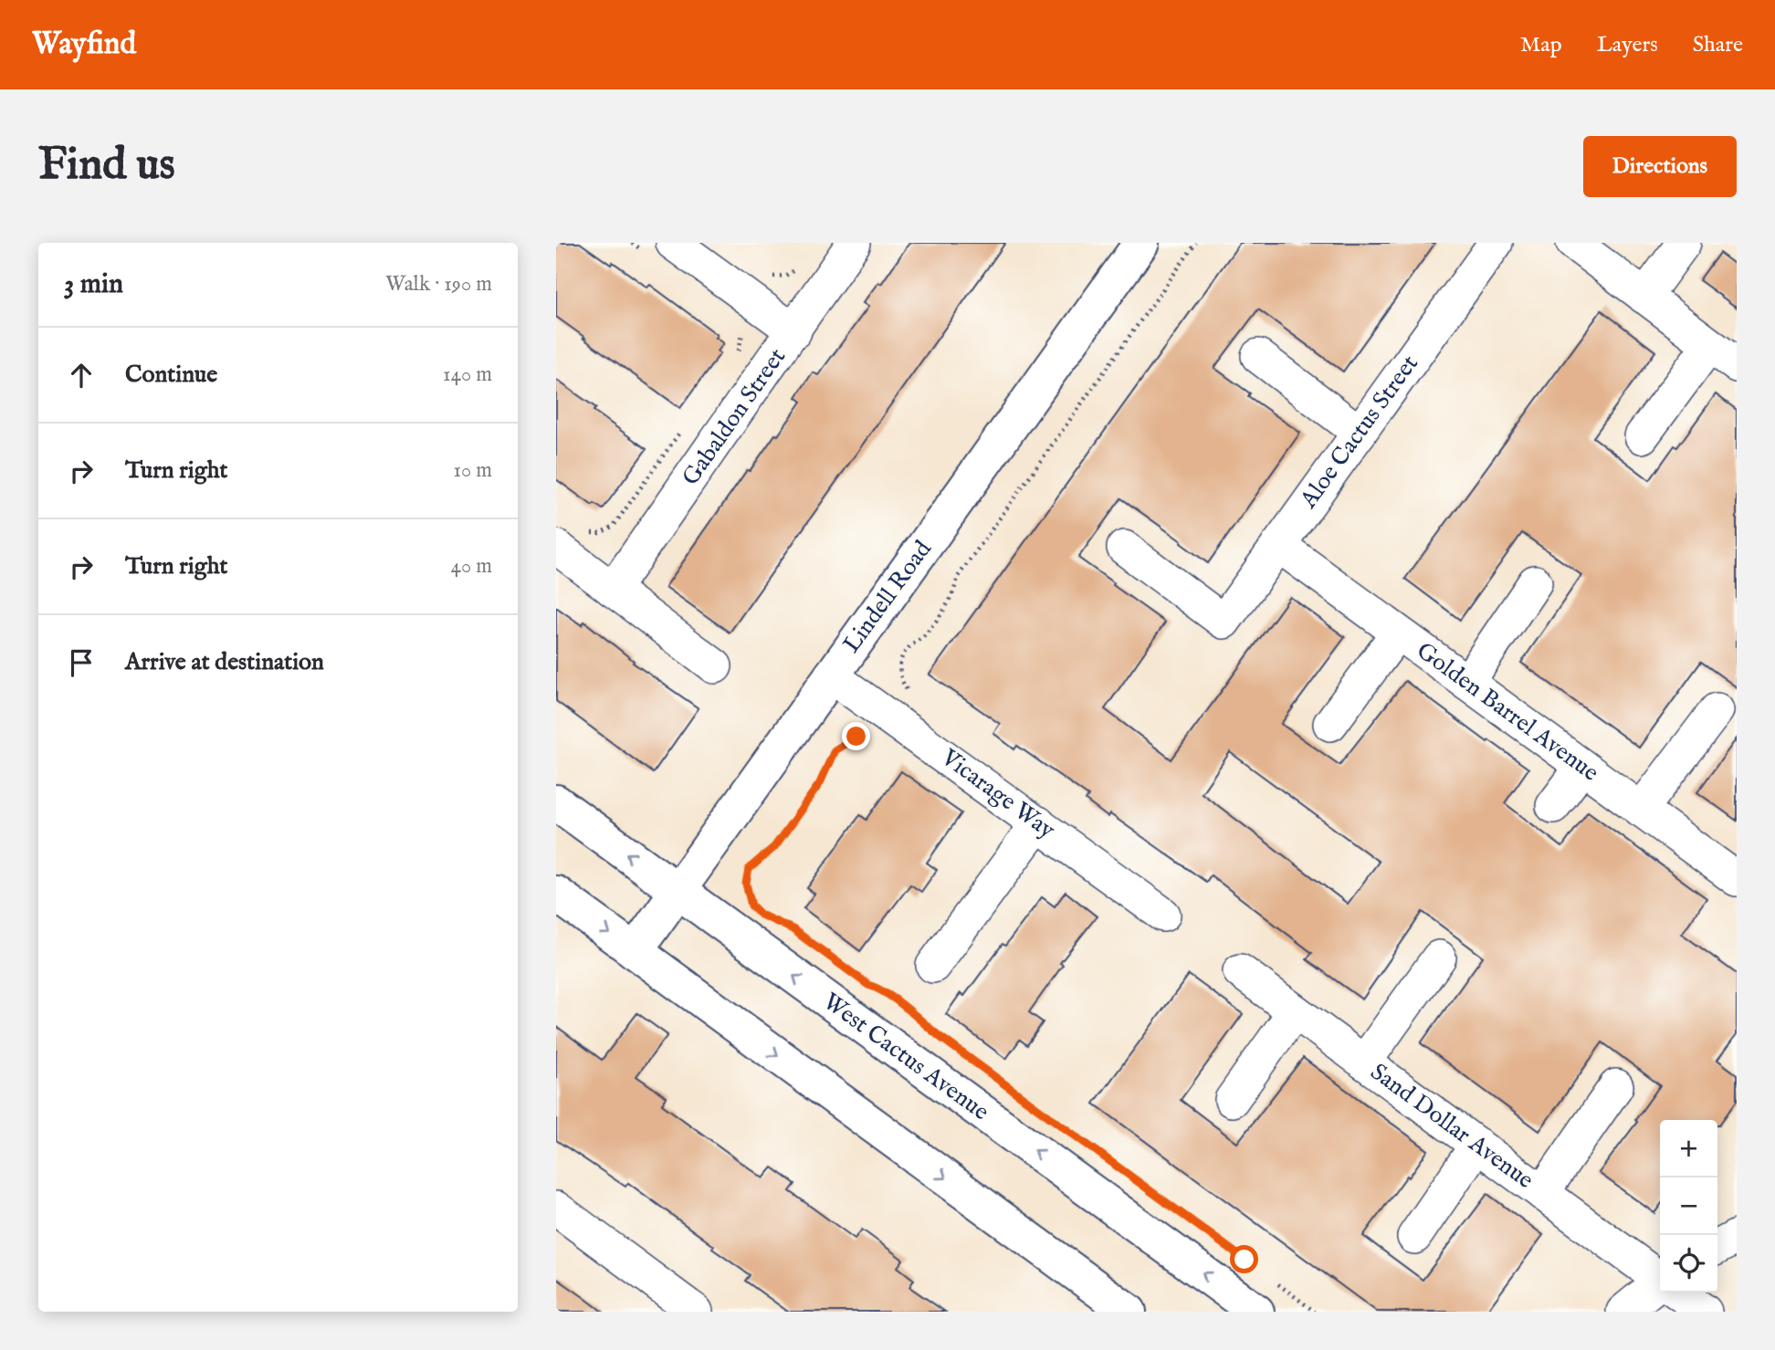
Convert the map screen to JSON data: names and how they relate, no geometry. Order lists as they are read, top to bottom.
{
  "streets": {
    "main road": ["Lindell Road", "West Cactus Avenue"],
    "street": [
      "Gabaldon Street",
      "Aloe Cactus Street",
      "Golden Barrel Avenue",
      "Vicarage Way",
      "Sand Dollar Avenue"
    ]
  },
  "crossings": [
    ["Aloe Cactus Street", "Golden Barrel Avenue"],
    ["Lindell Road", "Vicarage Way"],
    ["Lindell Road", "West Cactus Avenue"]
  ],
  "page": {
    "header": "Wayfind",
    "nav": ["Map", "Layers", "Share"],
    "buttons": "Directions",
    "title": "Find us",
    "heading": ["3 min", "Walk · 190 m"],
    "list": [
      ["Continue", "140 m"],
      ["Turn right", "10 m"],
      ["Turn right", "40 m"],
      "Arrive at destination"
    ],
    "map_buttons": ["+", "−"]
  }
}
